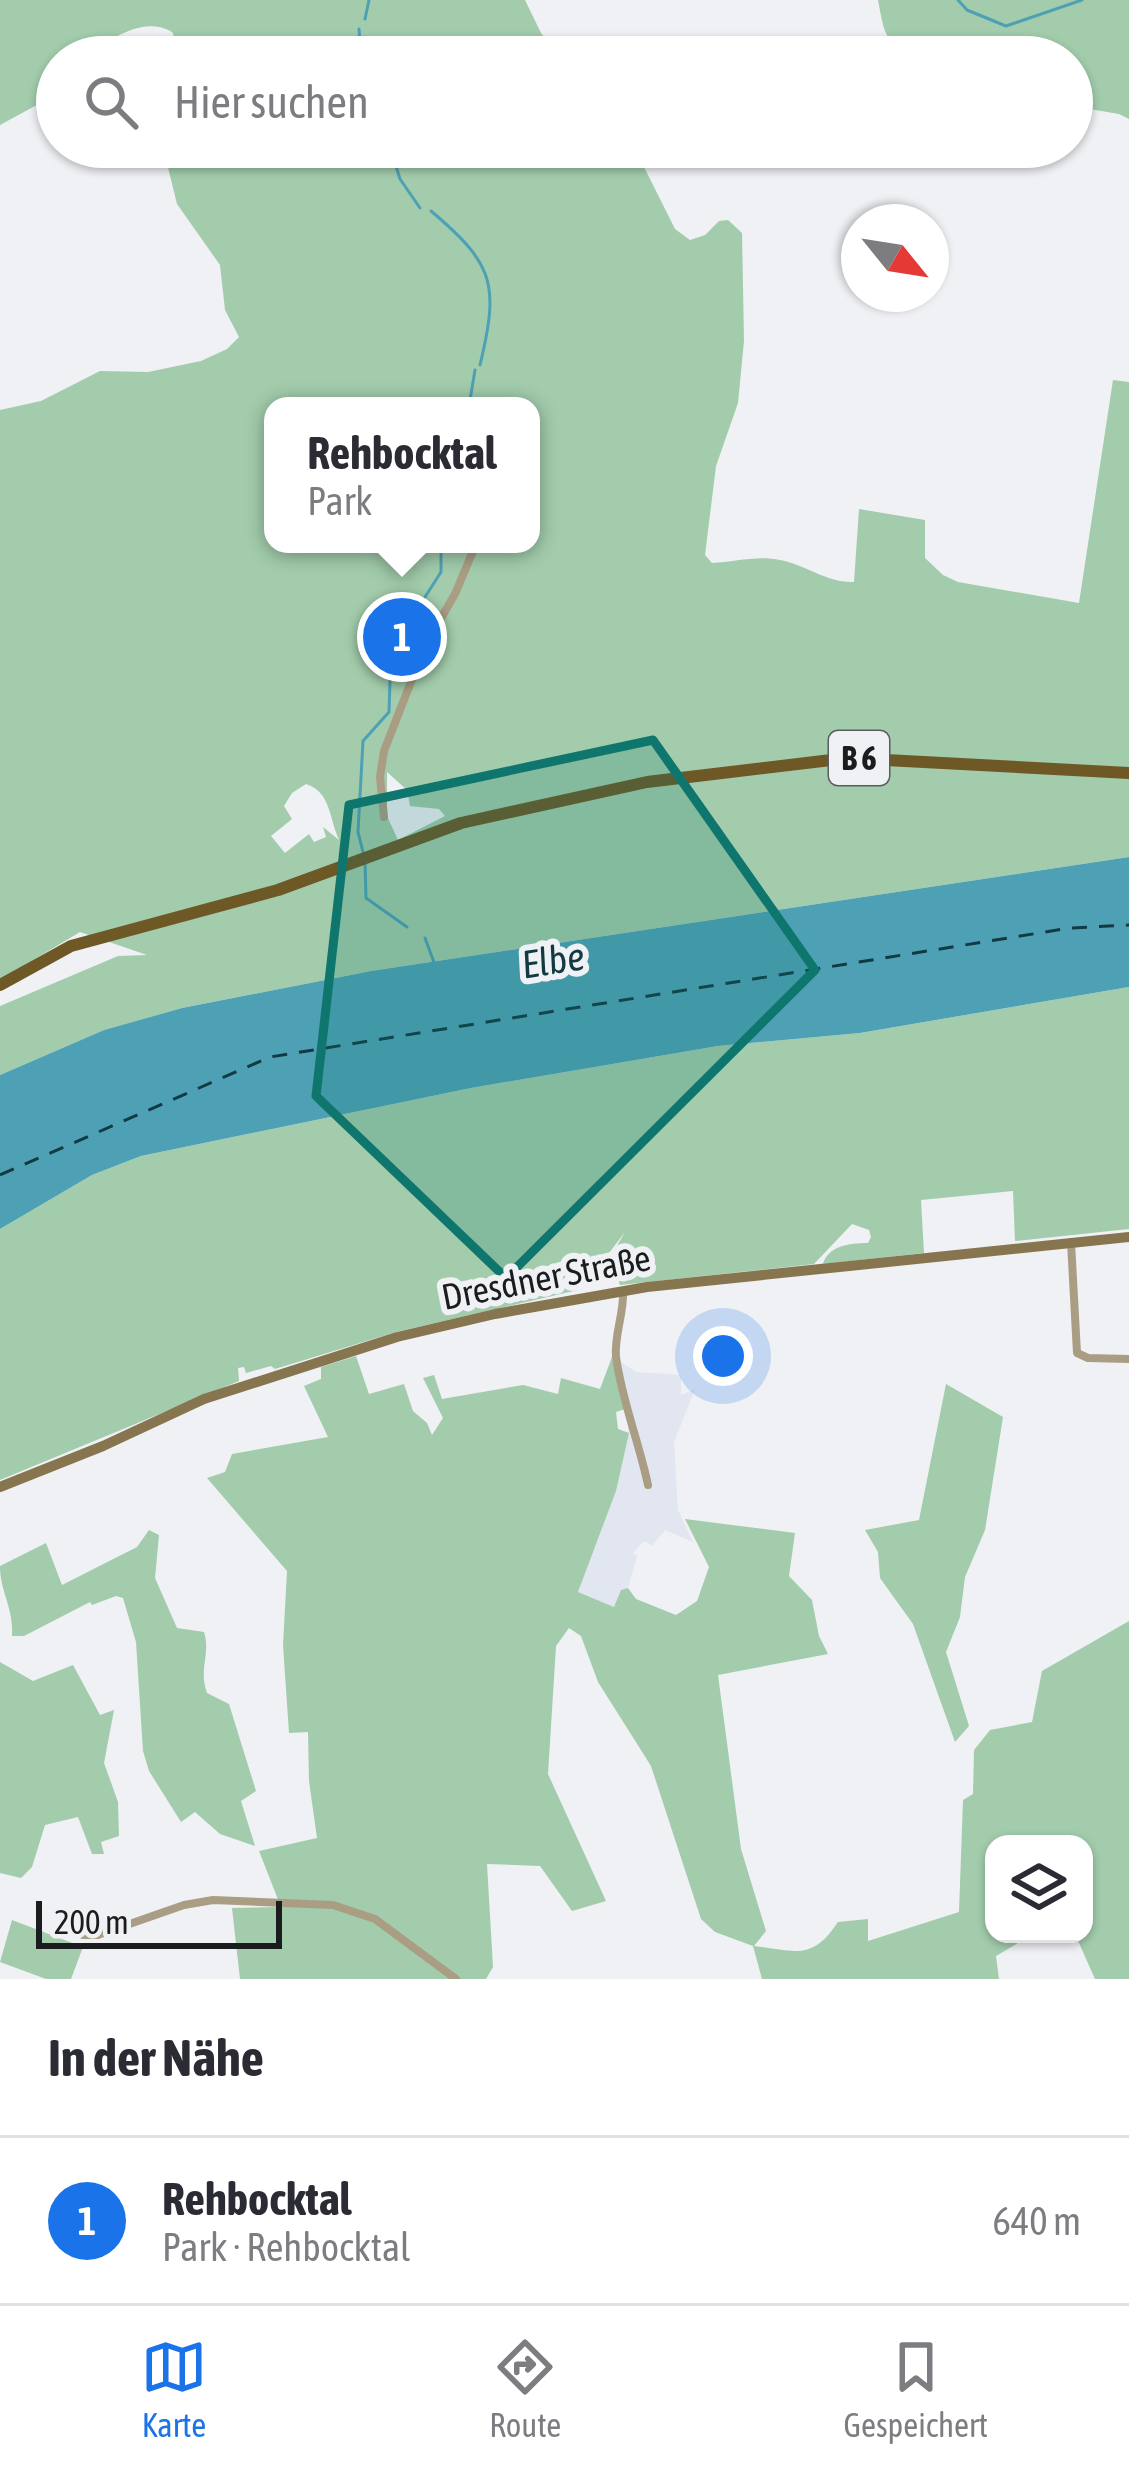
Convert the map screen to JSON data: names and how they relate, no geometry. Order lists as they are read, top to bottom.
{
  "streets": {
    "main road": ["B 6", "Dresdner Straße"]
  },
  "water": ["Elbe"],
  "scale_bar": "200 m",
  "north": "bottom right",
  "page": {
    "search": "Hier suchen",
    "popup": ["Rehbocktal", "Park"],
    "pins": "1",
    "scale": "200 m",
    "heading": "In der Nähe",
    "list": [
      {
        "mark": "1",
        "name": "Rehbocktal",
        "note": "Park · Rehbocktal",
        "value": "640 m"
      }
    ],
    "nav": ["Karte", "Route", "Gespeichert"]
  }
}
